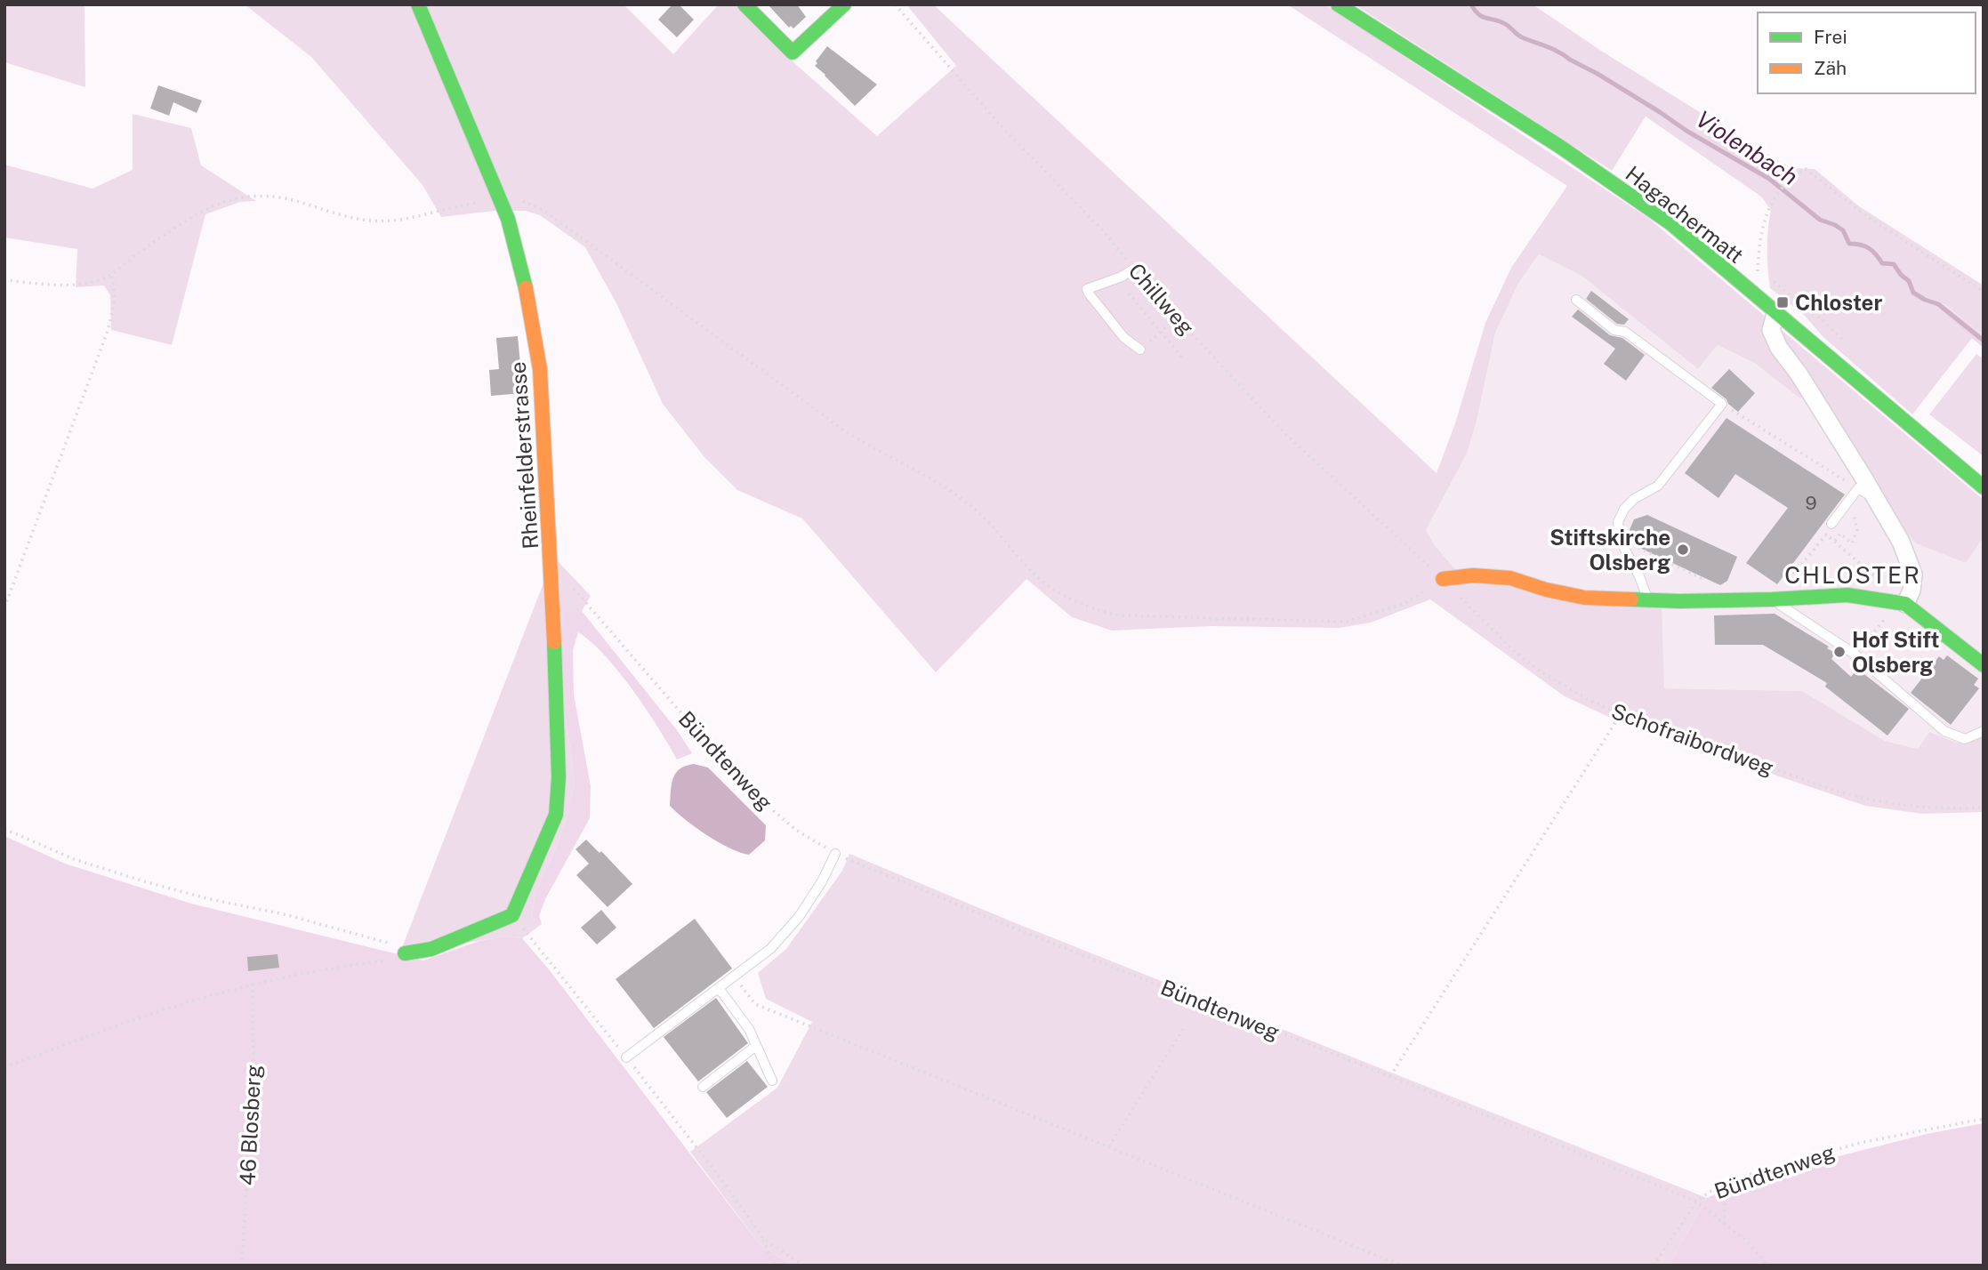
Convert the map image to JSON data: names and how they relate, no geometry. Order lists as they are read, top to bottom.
{
  "streets": {
    "street": ["Hagachermatt", "Rheinfelderstrasse"],
    "path": [
      "Chillweg",
      "Schofraibordweg",
      "Bündtenweg",
      "46 Blosberg"
    ]
  },
  "crossings": [
    ["Chillweg", "Schofraibordweg"],
    ["Rheinfelderstrasse", "Bündtenweg"]
  ],
  "districts": ["CHLOSTER"],
  "water": ["Violenbach"],
  "places": {
    "transit": ["Chloster"],
    "other": ["Stiftskirche Olsberg", "Hof Stift Olsberg"]
  },
  "house_numbers": ["9"],
  "legend": ["Frei", "Zäh"]
}
